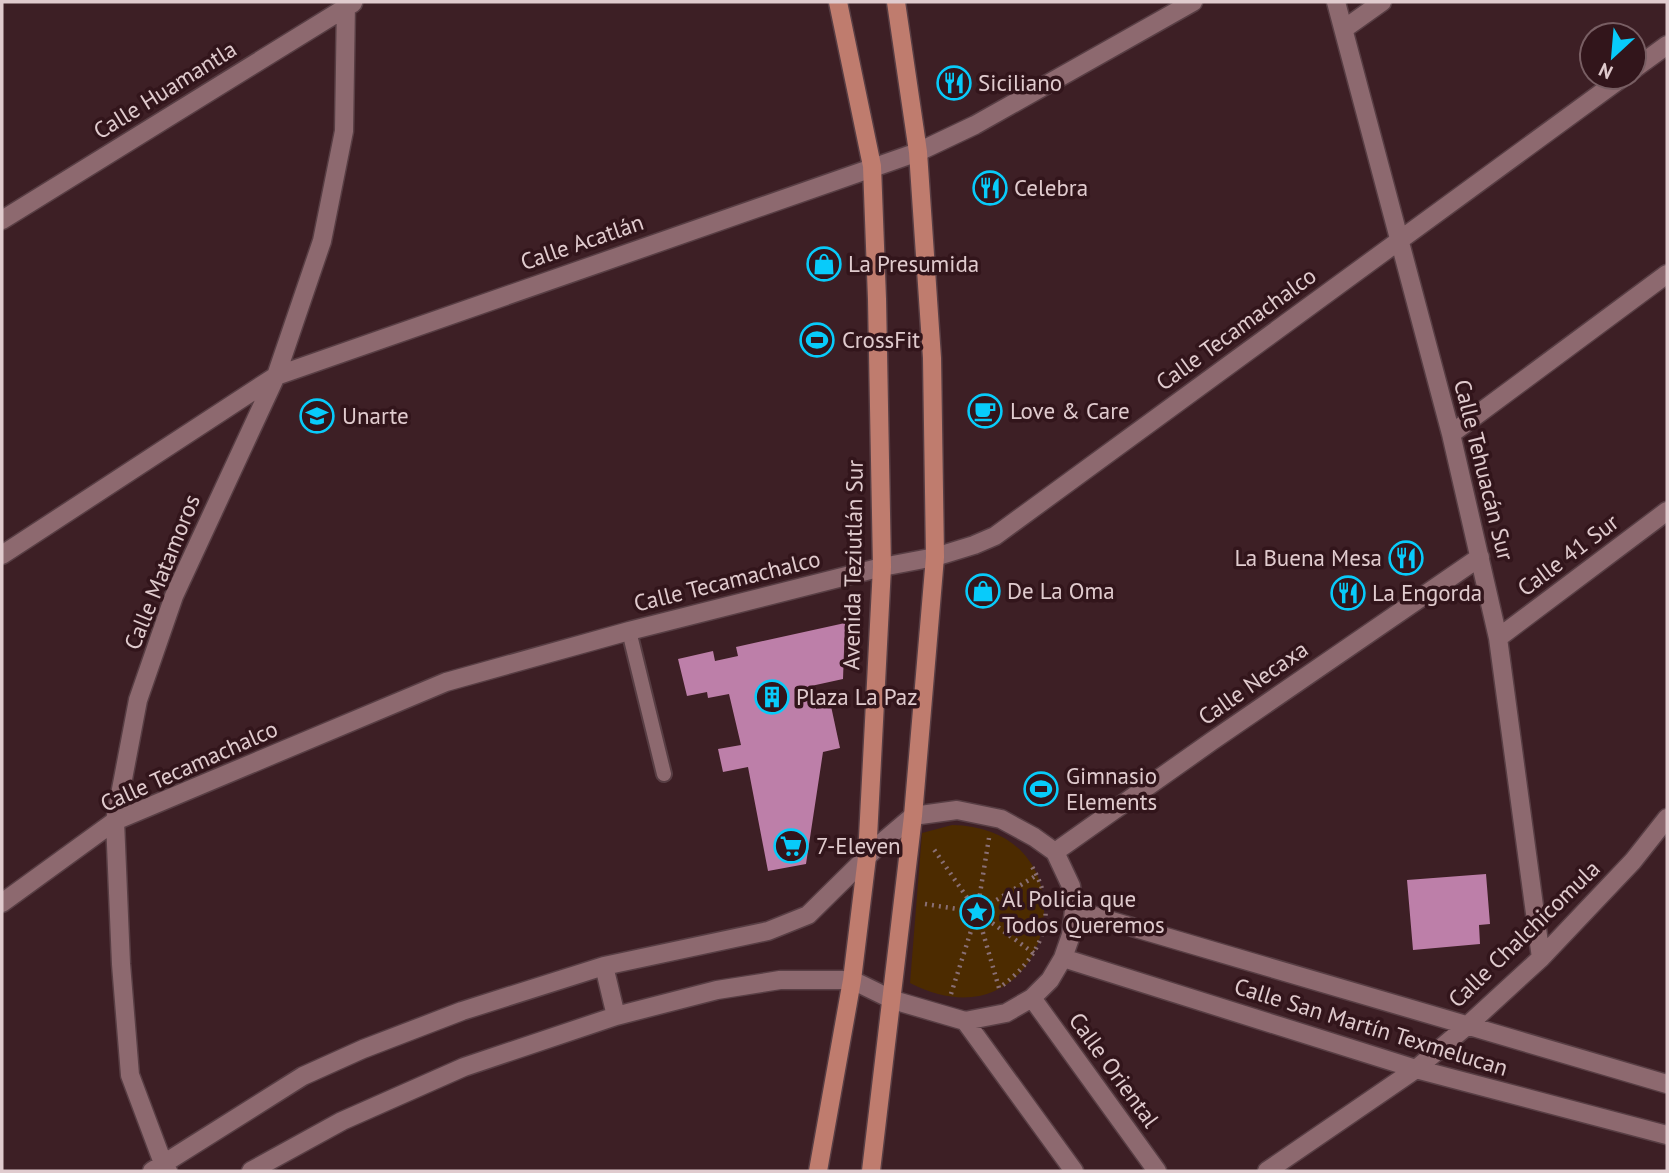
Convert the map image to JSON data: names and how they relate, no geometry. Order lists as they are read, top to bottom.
{
  "streets": {
    "main road": ["Avenida Teziutlán Sur"],
    "street": [
      "Calle Huamantla",
      "Calle Acatlán",
      "Calle Tecamachalco",
      "Calle Tehuacán Sur",
      "Calle 41 Sur",
      "Calle Matamoros",
      "Calle Necaxa",
      "Calle Chalchicomula",
      "Calle San Martín Texmelucan",
      "Calle Oriental"
    ]
  },
  "crossings": [
    ["Calle Huamantla", "Calle Matamoros"],
    ["Calle Acatlán", "Avenida Teziutlán Sur"],
    ["Calle Acatlán", "Calle Matamoros"],
    ["Calle Tecamachalco", "Calle Tehuacán Sur"],
    ["Calle Tecamachalco", "Avenida Teziutlán Sur"],
    ["Calle Tecamachalco", "Calle Matamoros"],
    ["Calle Tehuacán Sur", "Calle 41 Sur"],
    ["Calle Tehuacán Sur", "Calle Necaxa"],
    ["Calle Tehuacán Sur", "Calle Chalchicomula"],
    ["Calle Chalchicomula", "Calle San Martín Texmelucan"]
  ],
  "places": {
    "restaurant": [
      "Siciliano",
      "Celebra",
      "La Buena Mesa",
      "La Engorda"
    ],
    "shop": ["La Presumida", "De La Oma"],
    "sports": ["CrossFit", "Gimnasio Elements"],
    "cafe": ["Love & Care"],
    "school or university": ["Unarte"],
    "building": ["Plaza La Paz"],
    "supermarket": ["7-Eleven"],
    "place": ["Al Policia que Todos Queremos"]
  },
  "north": "bottom left"
}
